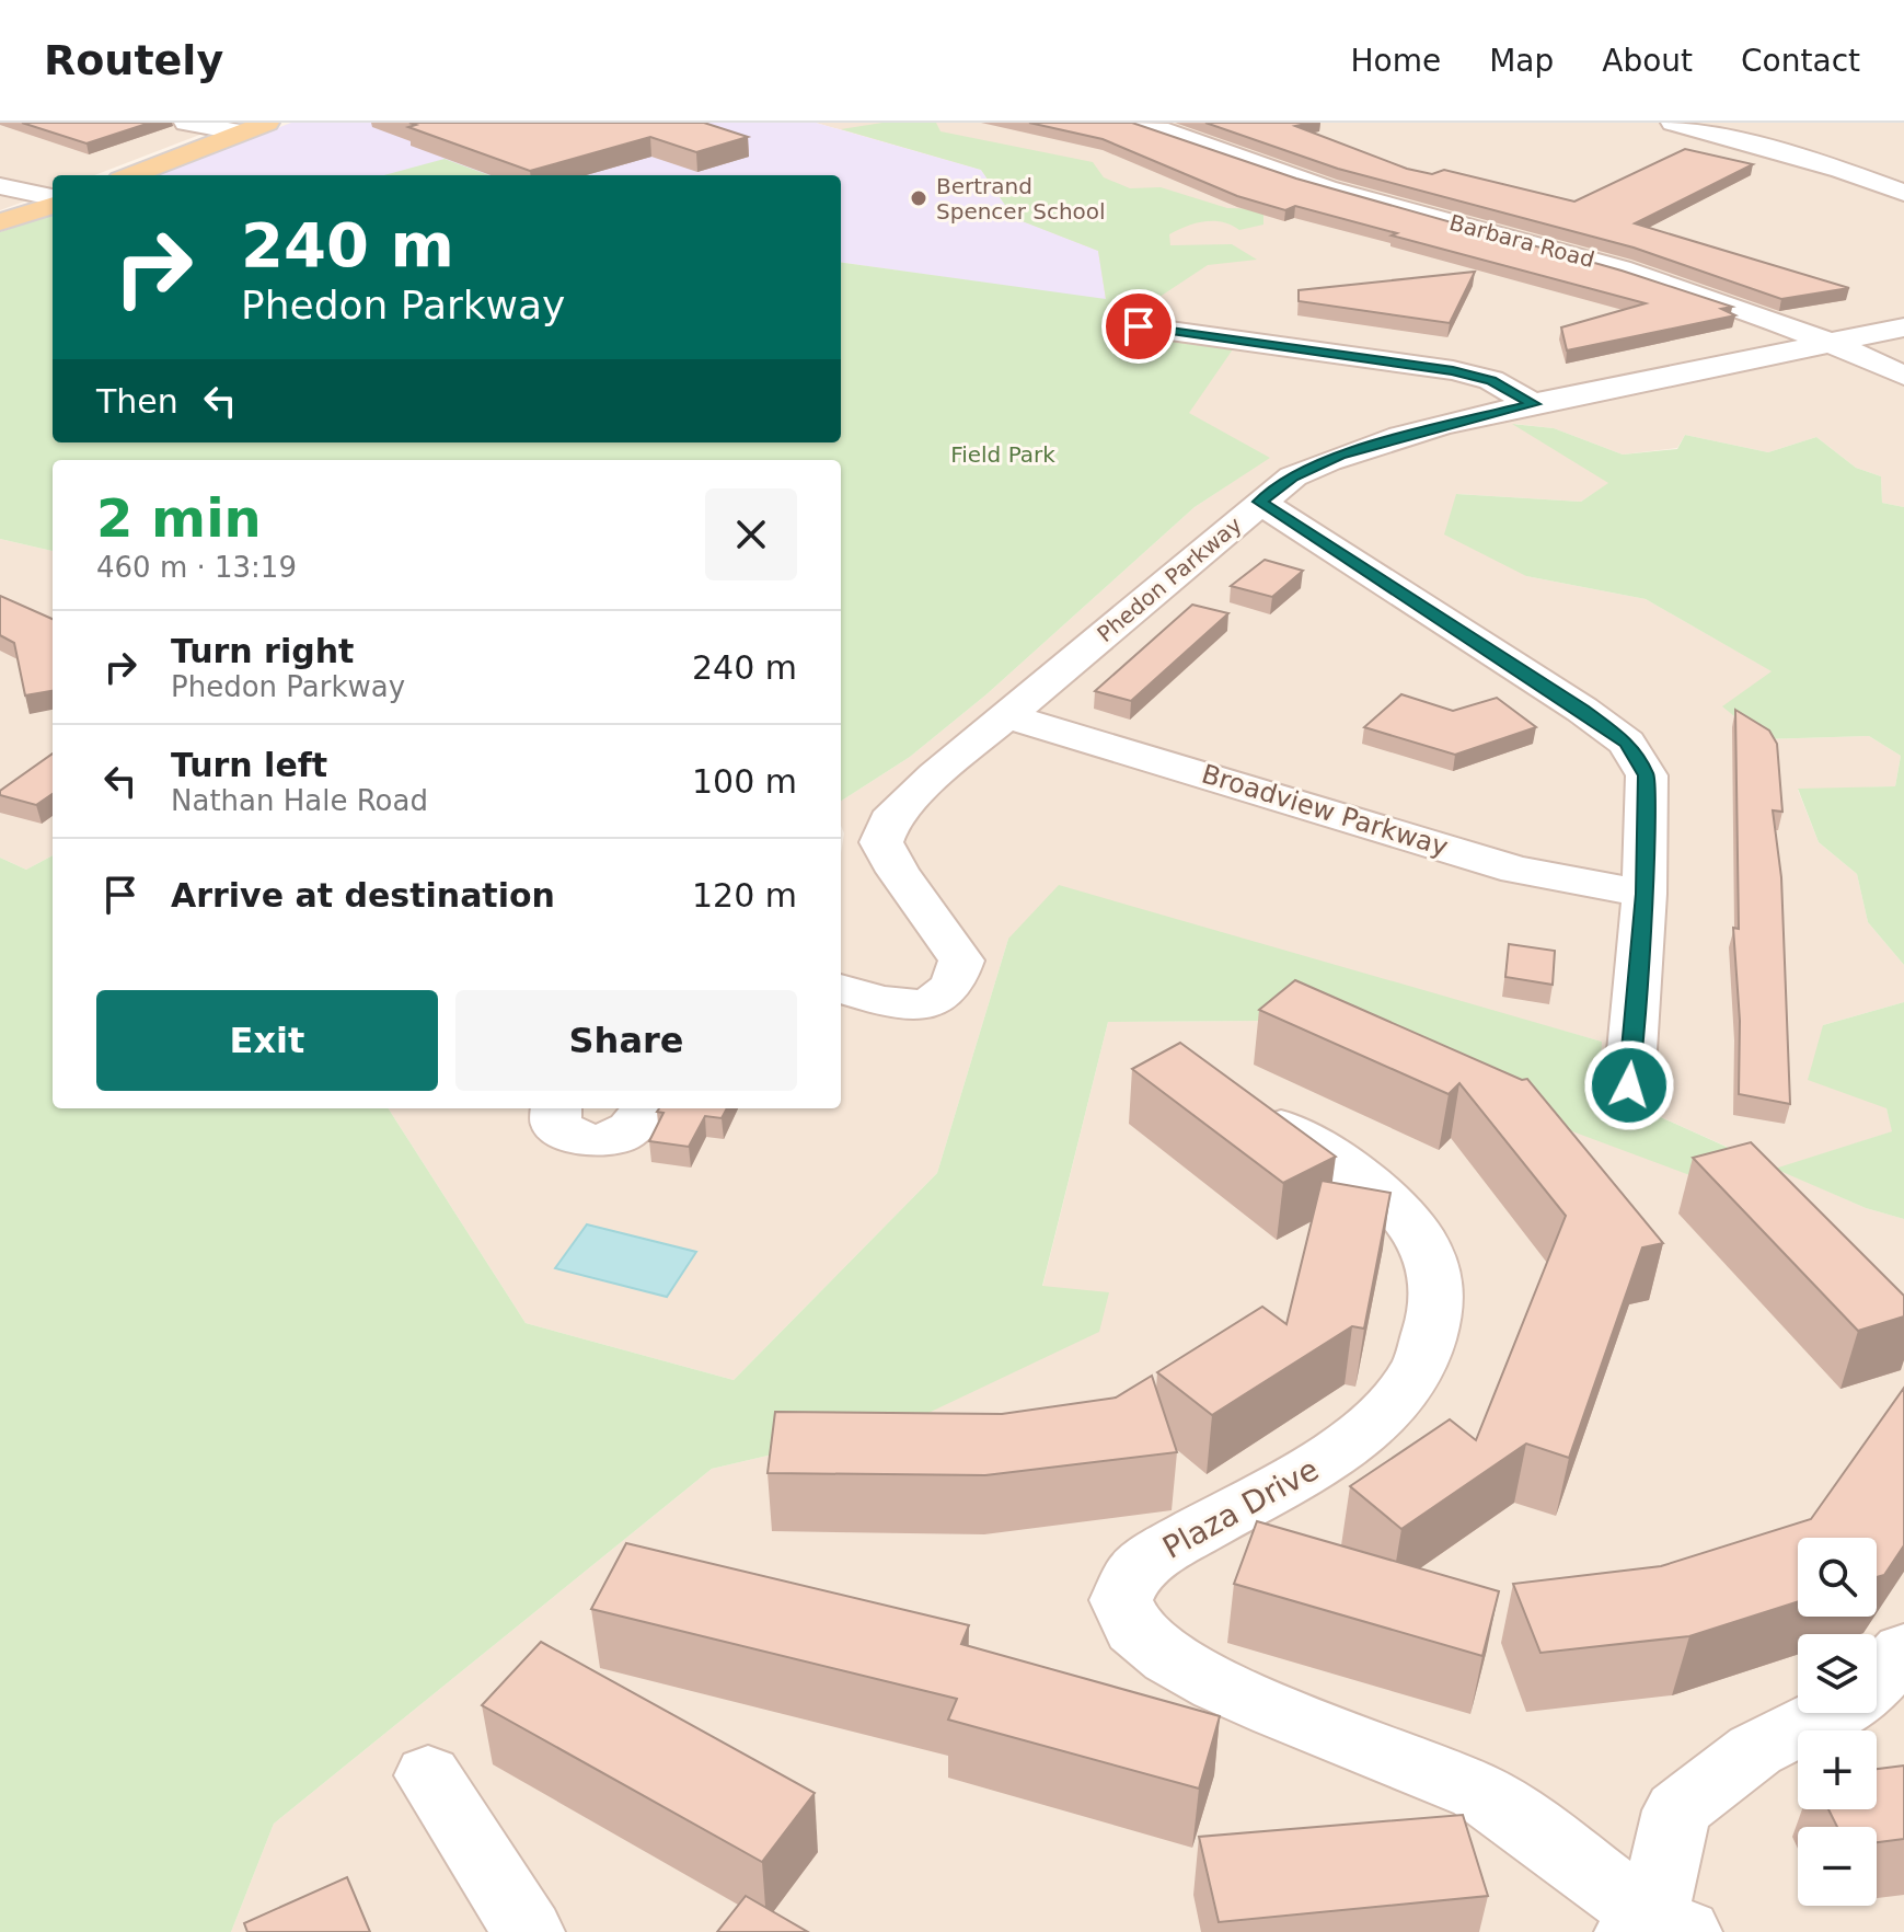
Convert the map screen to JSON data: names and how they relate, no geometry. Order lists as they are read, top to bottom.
{
  "streets": {
    "street": [
      "Barbara Road",
      "Phedon Parkway",
      "Broadview Parkway",
      "Plaza Drive"
    ]
  },
  "crossings": [
    ["Barbara Road", "Phedon Parkway"],
    ["Phedon Parkway", "Broadview Parkway"]
  ],
  "parks": ["Field Park"],
  "places": ["Bertrand Spencer School"],
  "page": {
    "header": "Routely",
    "nav": [
      "Home",
      "Map",
      "About",
      "Contact"
    ],
    "turn": ["240 m", "Phedon Parkway"],
    "then": "Then",
    "heading": ["2 min", "460 m · 13:19"],
    "list": [
      {
        "name": "Turn right",
        "note": "Phedon Parkway",
        "value": "240 m"
      },
      {
        "name": "Turn left",
        "note": "Nathan Hale Road",
        "value": "100 m"
      },
      {
        "name": "Arrive at destination",
        "value": "120 m"
      }
    ],
    "buttons": ["Exit", "Share"],
    "map_buttons": ["+", "−"]
  }
}
